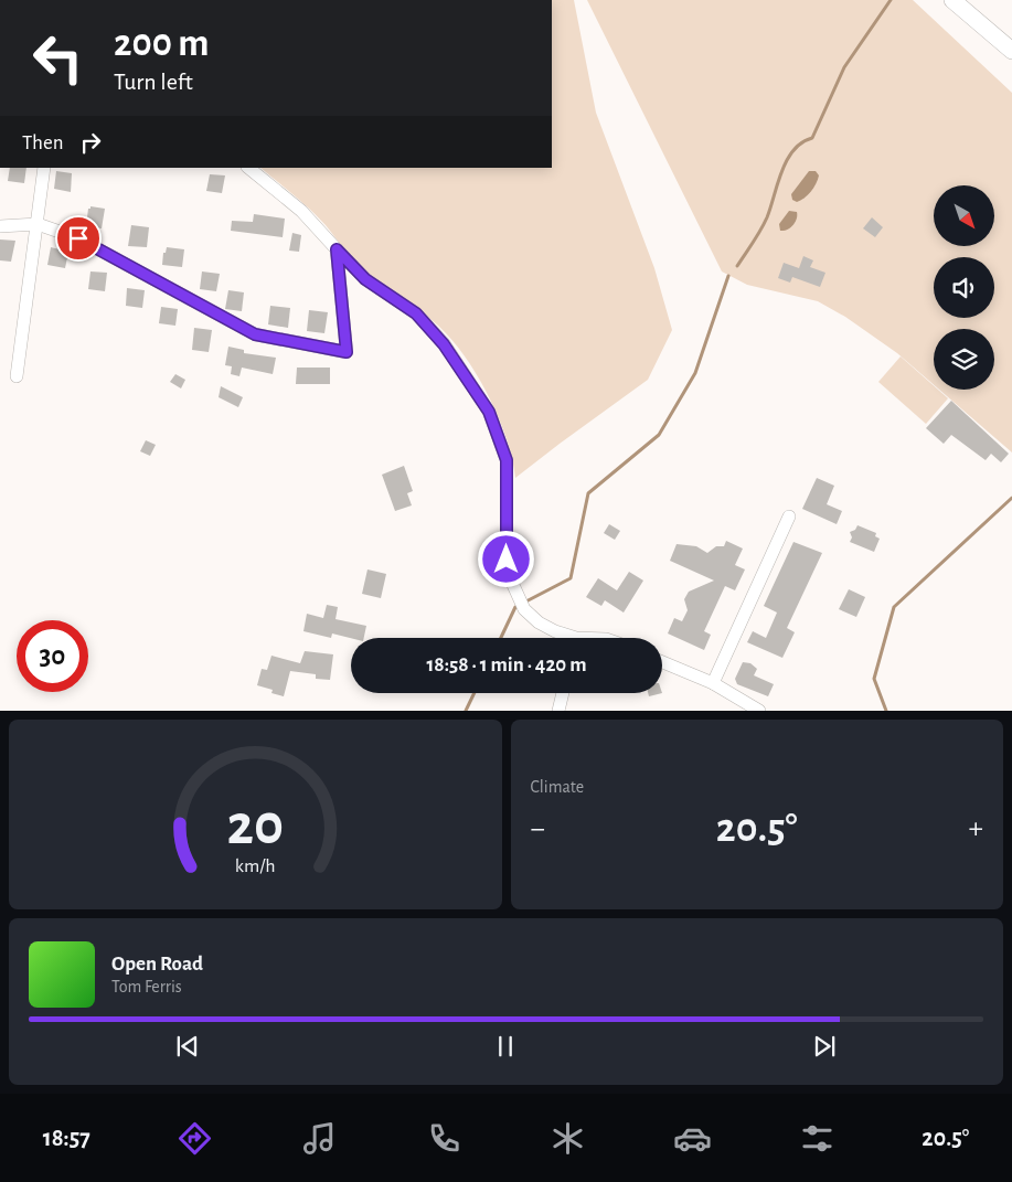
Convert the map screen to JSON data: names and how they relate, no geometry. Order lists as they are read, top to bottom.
{
  "north": "bottom right",
  "page": {
    "turn": ["200 m", "Turn left"],
    "then": "Then",
    "limit": "30",
    "trip": "18:58 · 1 min · 420 m",
    "tile": "Climate",
    "heat": ["−", "20.5°", "+"],
    "song": ["Open Road", "Tom Ferris"],
    "tabs": ["18:57", "20.5°"],
    "gauge": ["20", "km/h"]
  }
}
